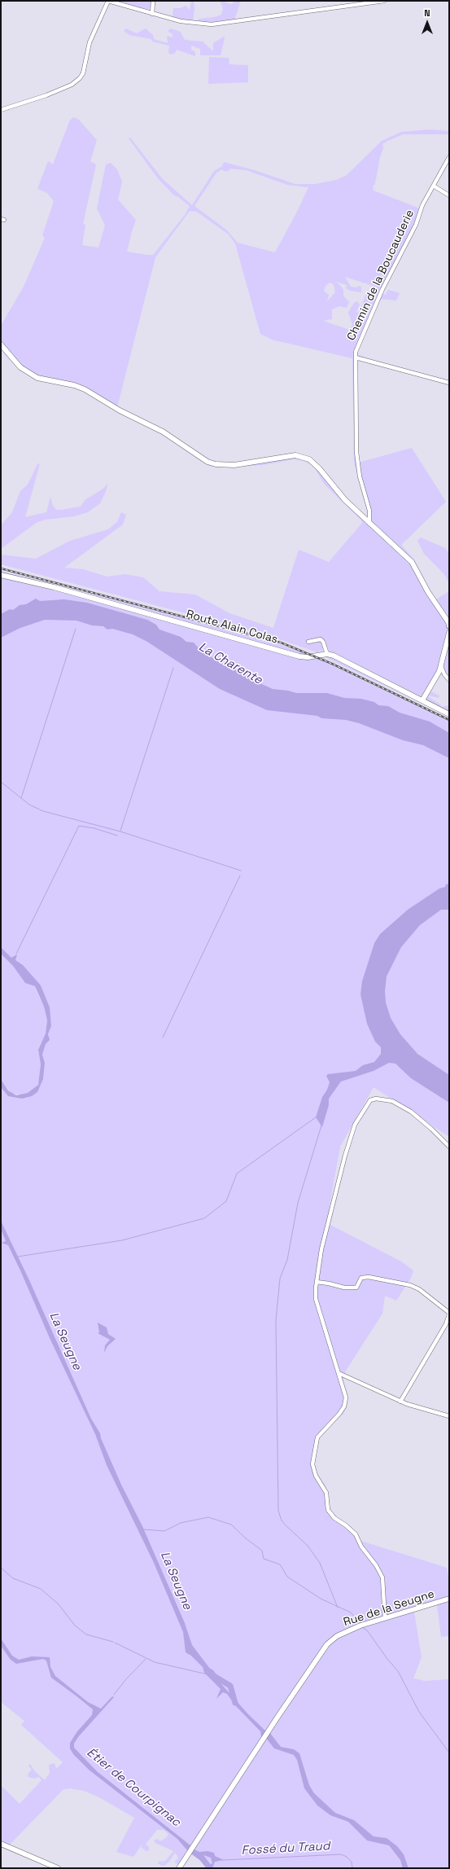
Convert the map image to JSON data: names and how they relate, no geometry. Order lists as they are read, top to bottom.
{
  "streets": {
    "street": ["Chemin de la Boucauderie", "Route Alain Colas", "Rue de la Seugne"]
  },
  "water": [
    "La Charente",
    "La Seugne",
    "Étier de Courpignac",
    "Fossé du Traud"
  ],
  "north": "top"
}
